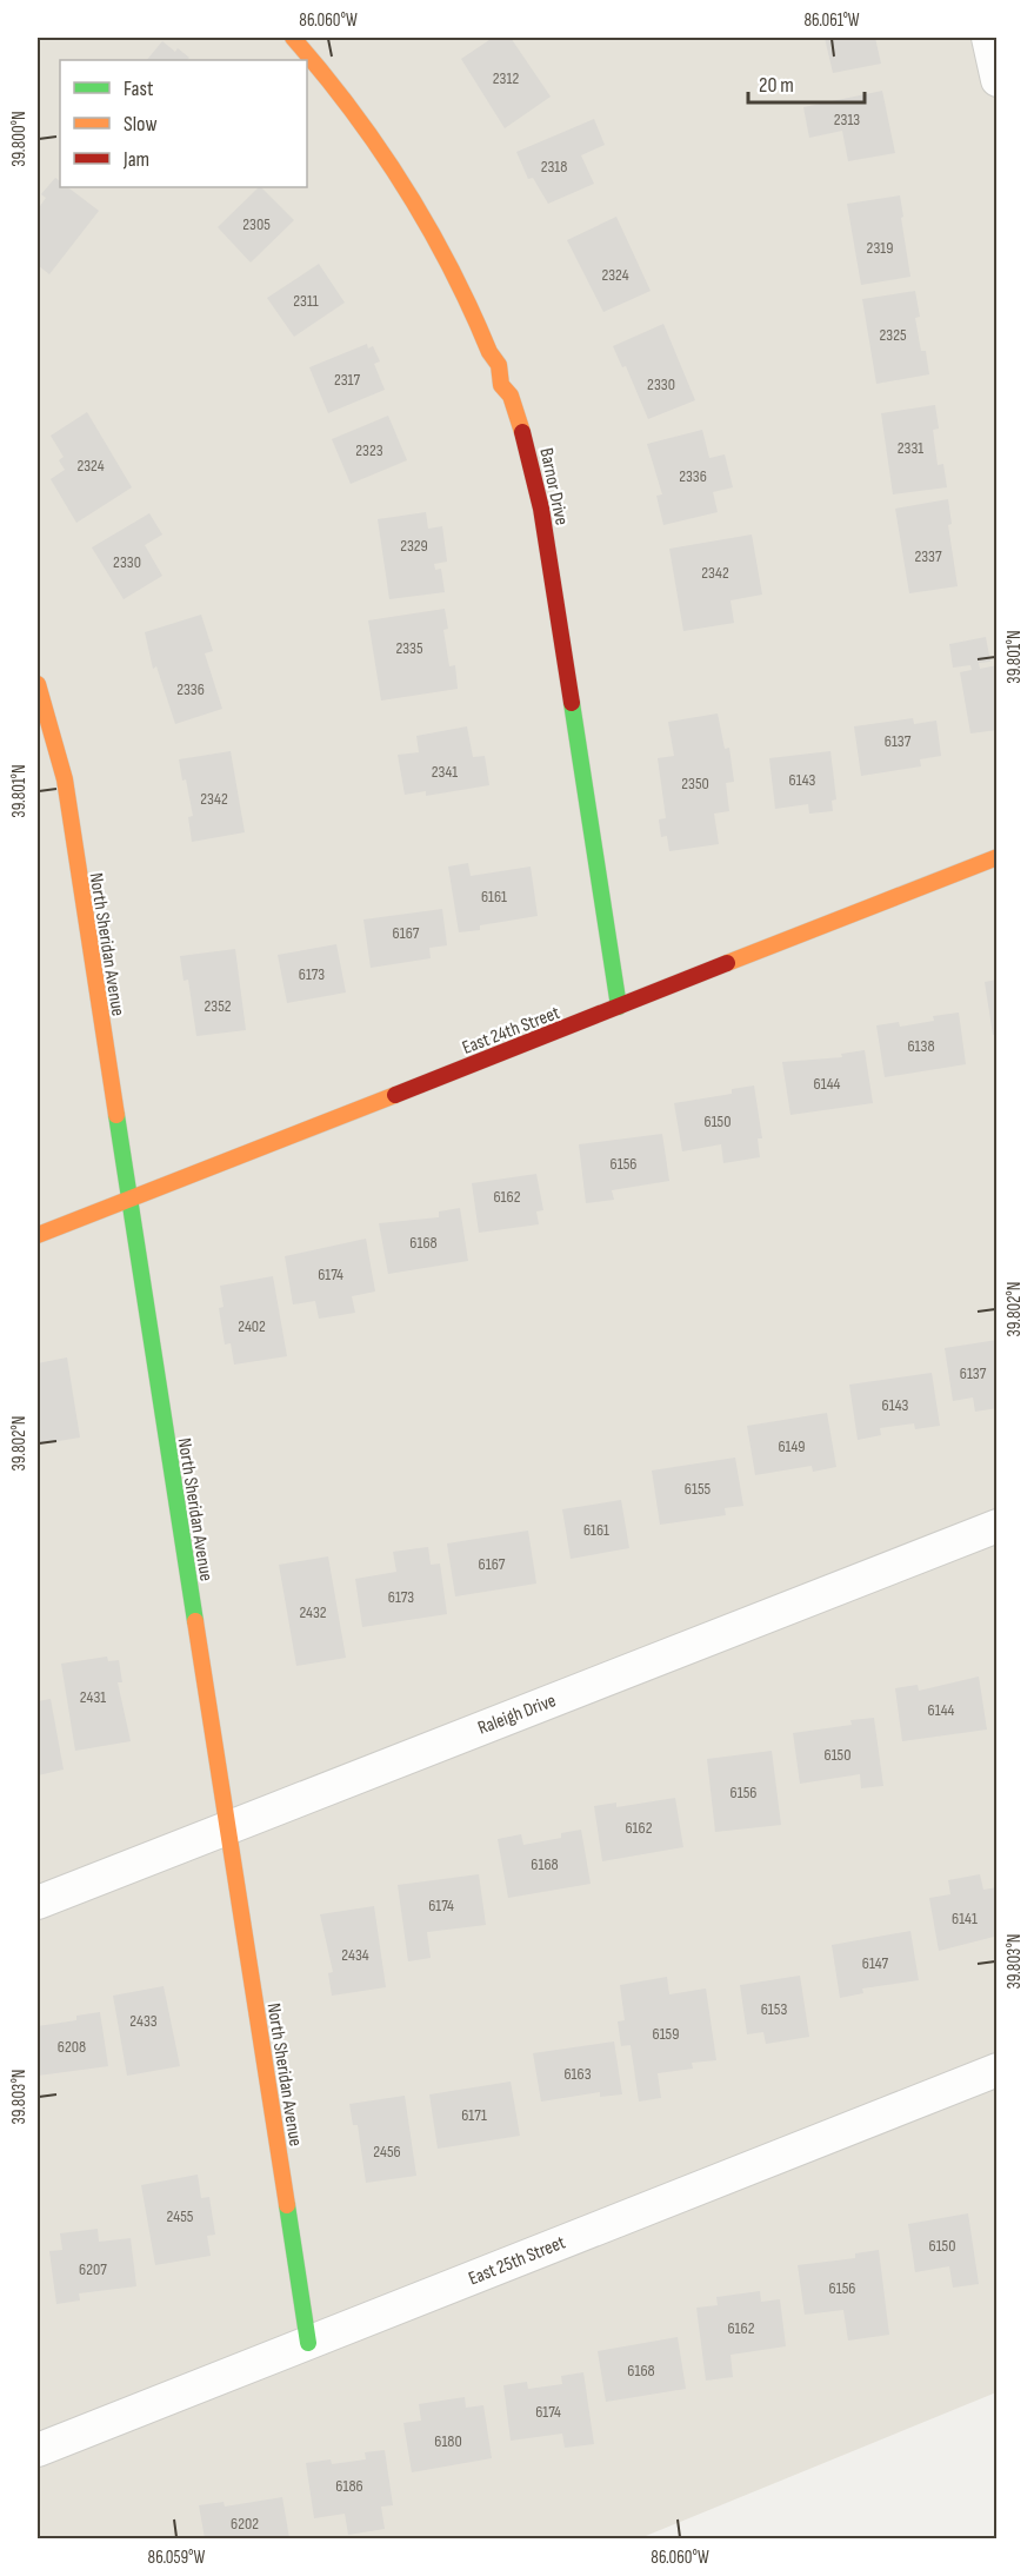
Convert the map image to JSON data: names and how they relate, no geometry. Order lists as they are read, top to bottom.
{
  "streets": {
    "street": [
      "Barnor Drive",
      "North Sheridan Avenue",
      "East 24th Street",
      "Raleigh Drive",
      "East 25th Street"
    ]
  },
  "crossings": [
    ["Barnor Drive", "East 24th Street"],
    ["North Sheridan Avenue", "East 24th Street"],
    ["North Sheridan Avenue", "Raleigh Drive"],
    ["North Sheridan Avenue", "East 25th Street"]
  ],
  "house_numbers": [
    "2312",
    "2313",
    "2318",
    "2305",
    "2319",
    "2324",
    "2311",
    "2325",
    "2317",
    "2330",
    "2331",
    "2323",
    "2324",
    "2336",
    "2329",
    "2337",
    "2330",
    "2342",
    "2335",
    "2336",
    "6137",
    "2341",
    "6143",
    "2350",
    "2342",
    "6161",
    "6167",
    "6173",
    "2352",
    "6138",
    "6144",
    "6150",
    "6156",
    "6162",
    "6168",
    "6174",
    "2402",
    "6137",
    "6143",
    "6149",
    "6155",
    "6161",
    "6167",
    "6173",
    "2432",
    "2431",
    "6144",
    "6150",
    "6156",
    "6162",
    "6168",
    "6174",
    "6141",
    "2434",
    "6147",
    "6153",
    "2433",
    "6159",
    "6208",
    "6163",
    "6171",
    "2456",
    "2455",
    "6150",
    "6207",
    "6156",
    "6162",
    "6168",
    "6174",
    "6180",
    "6186",
    "6202"
  ],
  "legend": ["Fast", "Slow", "Jam"],
  "scale_bar": "20 m",
  "coordinates": [
    "86.060°W",
    "86.061°W",
    "39.800°N",
    "39.801°N",
    "39.802°N",
    "39.803°N",
    "86.059°W"
  ]
}
